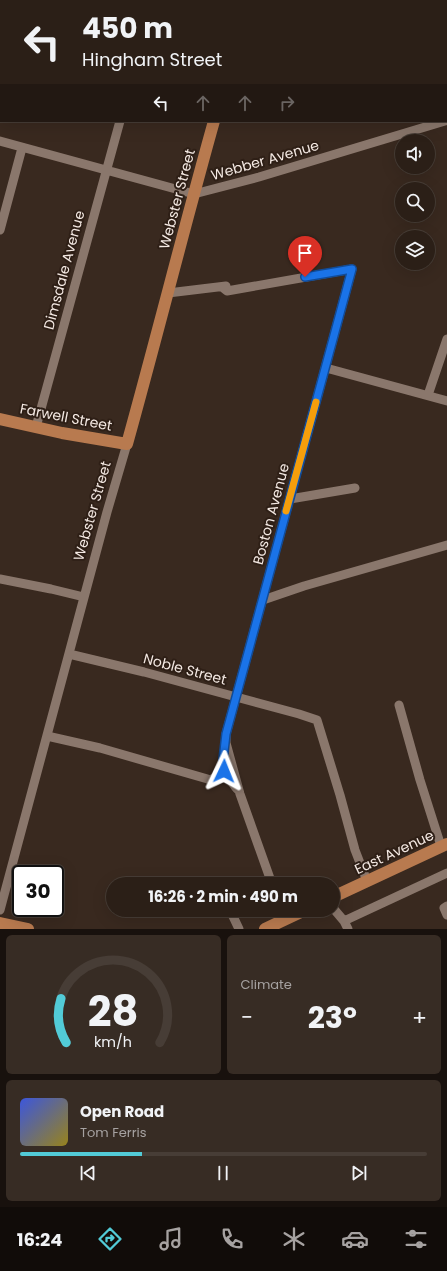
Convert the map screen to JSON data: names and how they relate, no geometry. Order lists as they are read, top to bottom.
{
  "streets": {
    "main road": ["Webster Street", "Farwell Street", "East Avenue"],
    "street": [
      "Webber Avenue",
      "Dimsdale Avenue",
      "Boston Avenue",
      "Noble Street"
    ]
  },
  "crossings": [
    ["Webber Avenue", "Webster Street"],
    ["Webber Avenue", "Dimsdale Avenue"],
    ["Webster Street", "Farwell Street"],
    ["Webster Street", "Noble Street"],
    ["Dimsdale Avenue", "Farwell Street"],
    ["Boston Avenue", "Noble Street"],
    ["Noble Street", "East Avenue"]
  ],
  "page": {
    "turn": ["450 m", "Hingham Street"],
    "limit": "30",
    "trip": "16:26 · 2 min · 490 m",
    "tile": "Climate",
    "heat": ["−", "23°", "+"],
    "song": ["Open Road", "Tom Ferris"],
    "tabs": "16:24",
    "gauge": ["28", "km/h"]
  }
}
